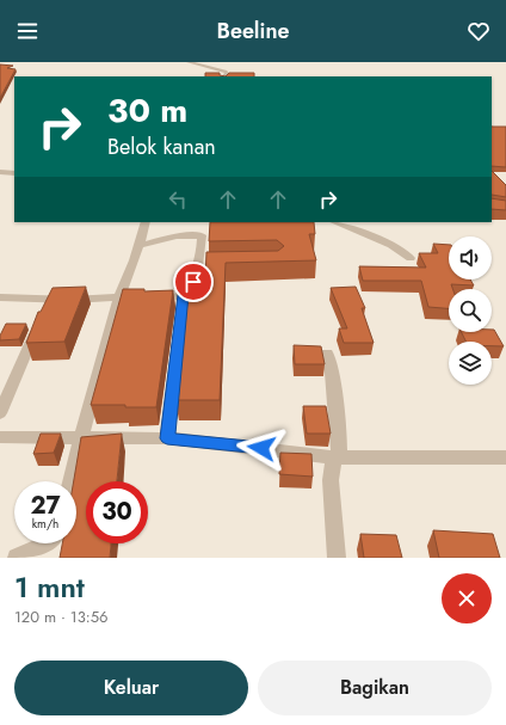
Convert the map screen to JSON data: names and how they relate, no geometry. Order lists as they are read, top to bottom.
{
  "page": {
    "header": "Beeline",
    "turn": ["30 m", "Belok kanan"],
    "speed": "27 km/h",
    "limit": "30",
    "heading": ["1 mnt", "120 m · 13:56"],
    "buttons": ["Keluar", "Bagikan"]
  }
}
